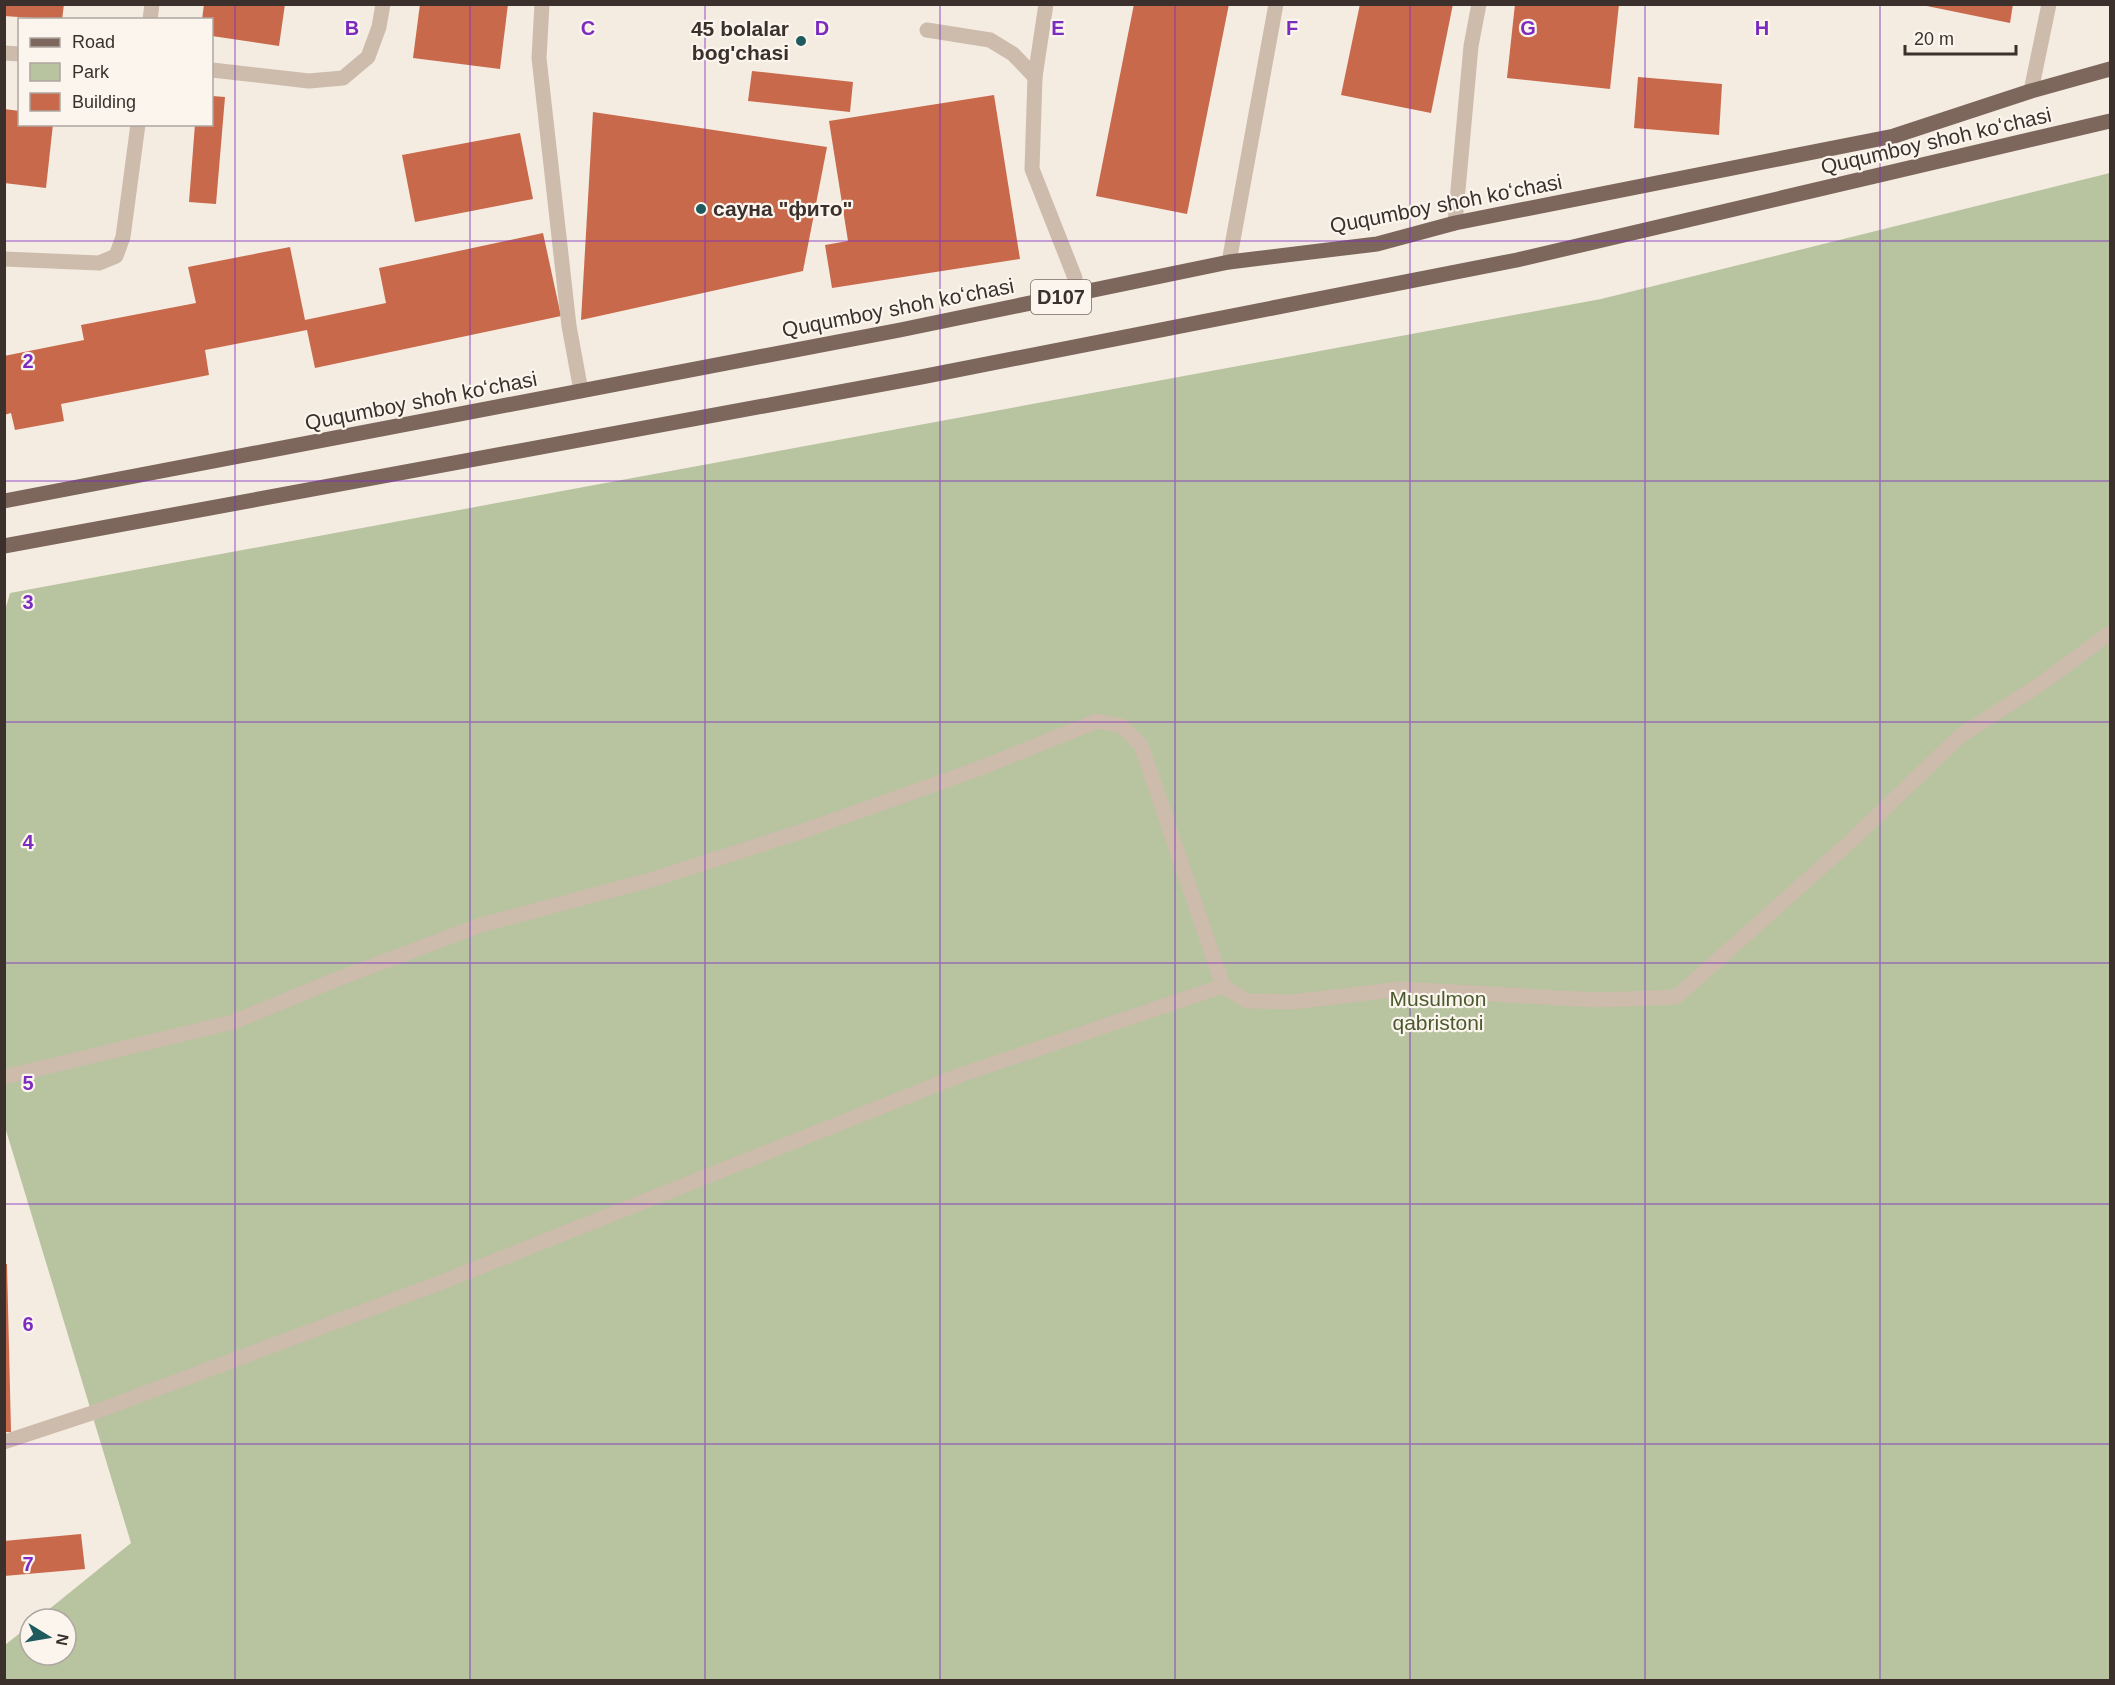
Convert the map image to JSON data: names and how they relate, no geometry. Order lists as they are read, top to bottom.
{
  "streets": {
    "main road": ["Ququmboy shoh koʻchasi", "D107"]
  },
  "parks": ["Musulmon qabristoni"],
  "places": ["45 bolalar bog'chasi", "сауна \"фито\""],
  "legend": ["Road", "Park", "Building"],
  "scale_bar": "20 m",
  "north": "right",
  "grid": {
    "columns": [
      "B",
      "C",
      "D",
      "E",
      "F",
      "G",
      "H"
    ],
    "rows": [
      "2",
      "3",
      "4",
      "5",
      "6",
      "7"
    ]
  }
}
